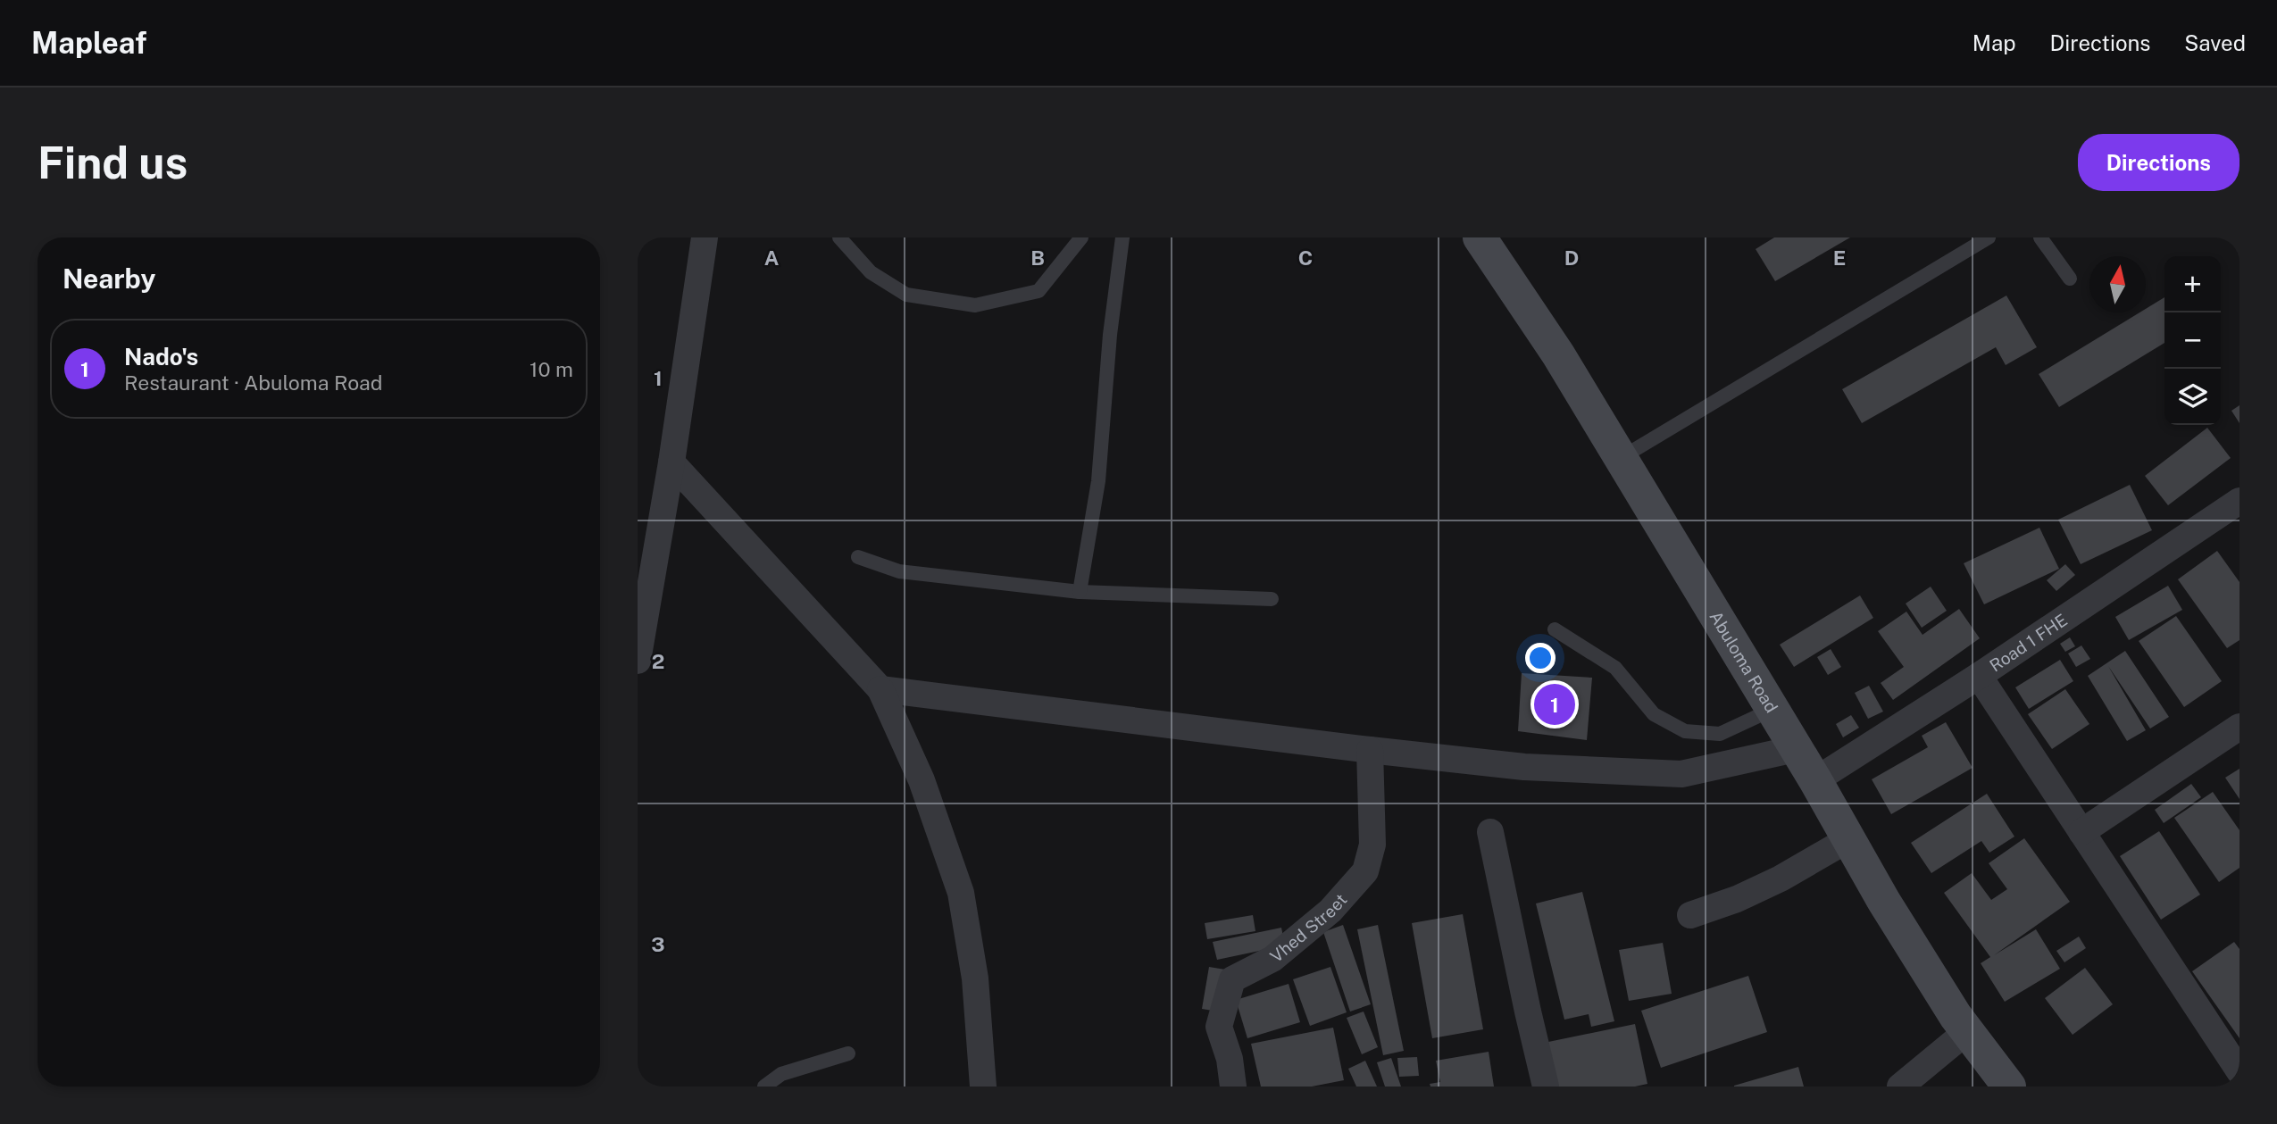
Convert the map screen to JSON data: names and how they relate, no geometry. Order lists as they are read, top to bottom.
{
  "streets": {
    "street": ["Road 1 FHE", "Abuloma Road", "Vhed Street"]
  },
  "crossings": [
    ["Road 1 FHE", "Abuloma Road"]
  ],
  "north": "top",
  "page": {
    "header": "Mapleaf",
    "nav": ["Map", "Directions", "Saved"],
    "buttons": "Directions",
    "title": "Find us",
    "heading": "Nearby",
    "map_buttons": ["+", "−"],
    "list": [
      {
        "mark": "1",
        "name": "Nado's",
        "note": "Restaurant · Abuloma Road",
        "value": "10 m"
      }
    ],
    "pins": "1"
  },
  "grid": {
    "columns": [
      "A",
      "B",
      "C",
      "D",
      "E"
    ],
    "rows": ["1", "2", "3"]
  }
}
